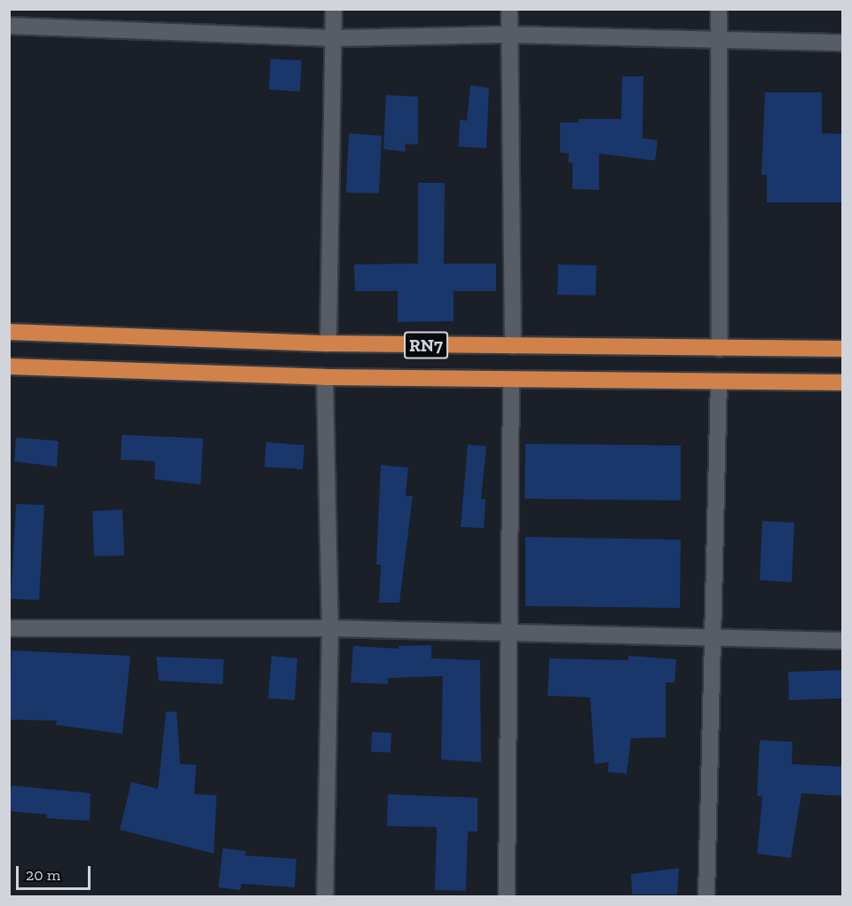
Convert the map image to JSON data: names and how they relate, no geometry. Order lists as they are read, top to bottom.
{
  "streets": {
    "highway": ["RN7"]
  },
  "scale_bar": "20 m"
}
